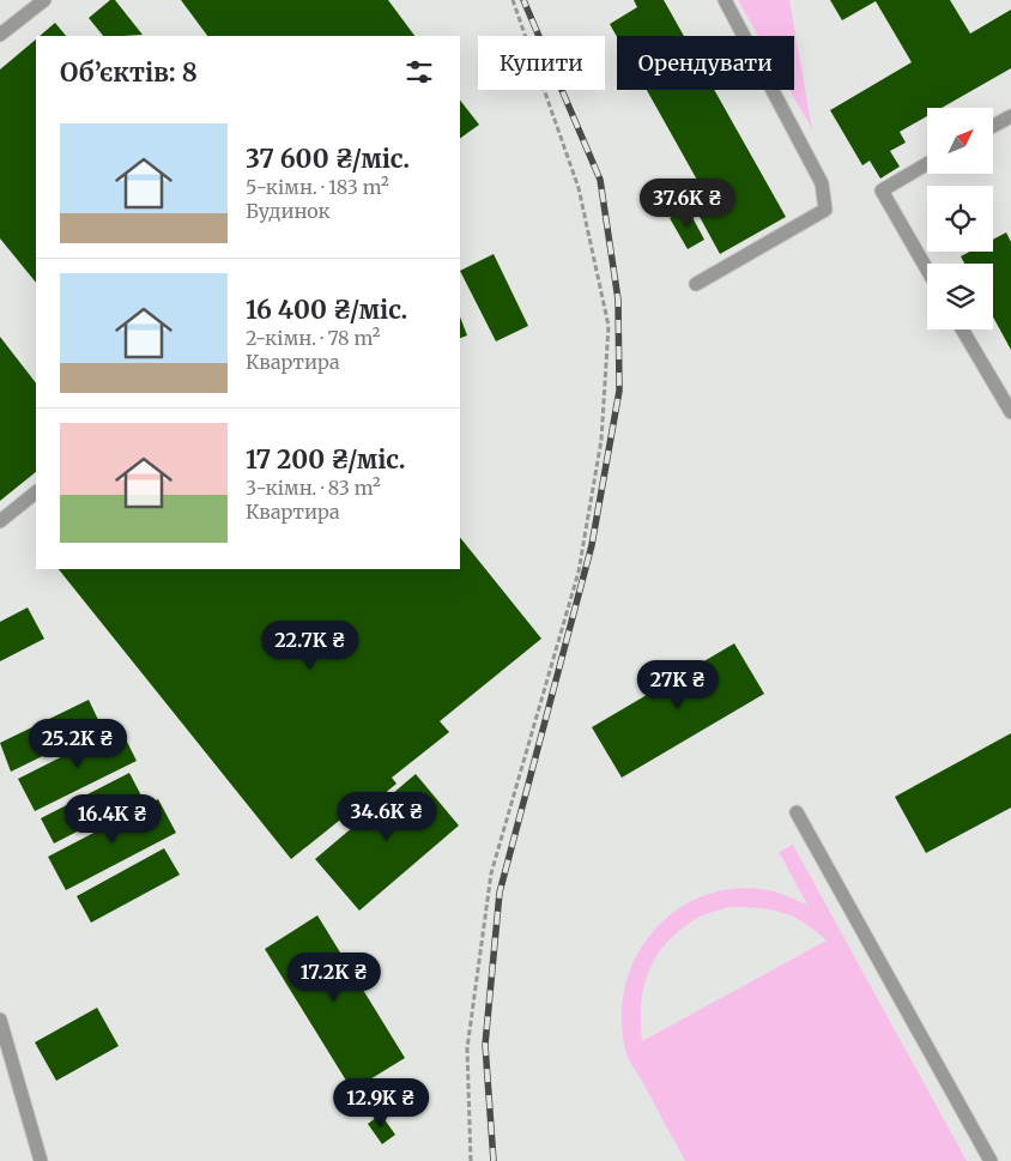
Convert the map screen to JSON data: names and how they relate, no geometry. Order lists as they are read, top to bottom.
{
  "north": "top right",
  "page": {
    "chip": ["Купити", "Орендувати"],
    "heading": "Об’єктів: 8",
    "list": [
      {
        "name": "37 600 ₴/міс.",
        "note": "5-кімн. · 183 m² · Будинок"
      },
      {
        "name": "16 400 ₴/міс.",
        "note": "2-кімн. · 78 m² · Квартира"
      },
      {
        "name": "17 200 ₴/міс.",
        "note": "3-кімн. · 83 m² · Квартира"
      }
    ],
    "price": [
      "37.6K ₴",
      "22.7K ₴",
      "27K ₴",
      "25.2K ₴",
      "34.6K ₴",
      "16.4K ₴",
      "17.2K ₴",
      "12.9K ₴"
    ]
  }
}
